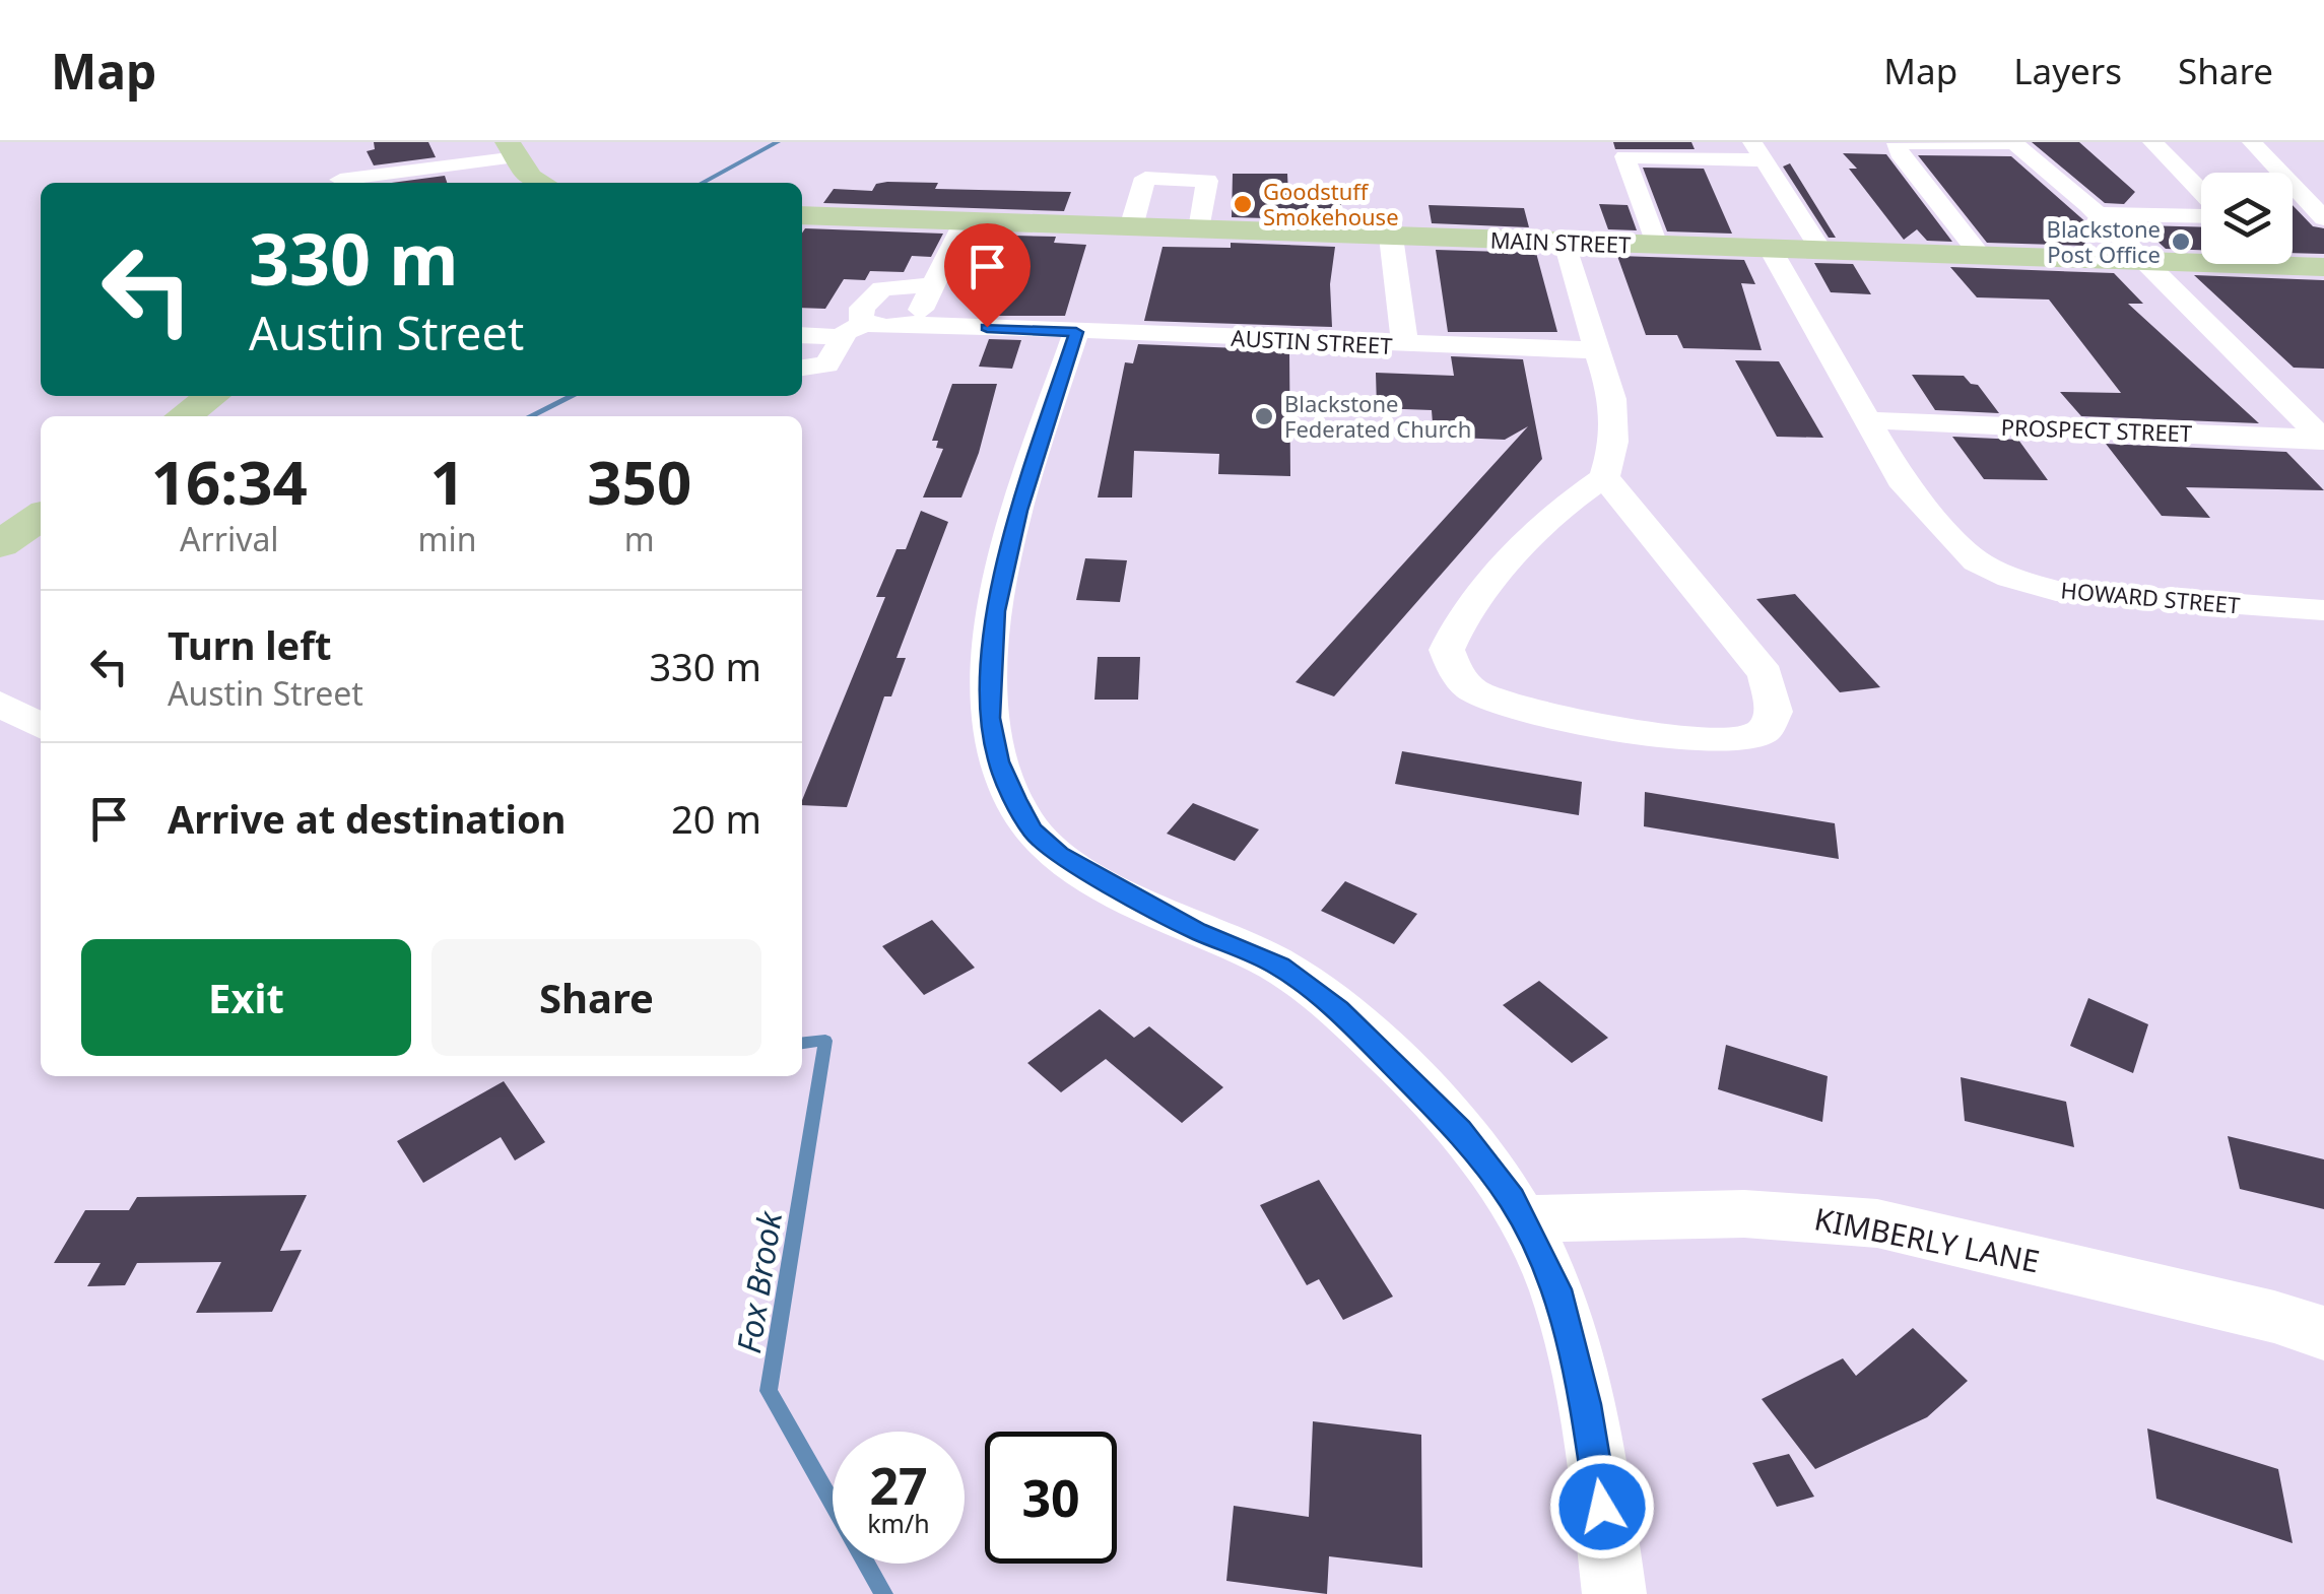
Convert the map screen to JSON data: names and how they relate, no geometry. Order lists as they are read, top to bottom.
{
  "streets": {
    "main road": ["MAIN STREET"],
    "street": [
      "AUSTIN STREET",
      "PROSPECT STREET",
      "HOWARD STREET",
      "KIMBERLY LANE"
    ]
  },
  "crossings": [
    ["MAIN STREET", "HOWARD STREET"],
    ["PROSPECT STREET", "HOWARD STREET"]
  ],
  "water": ["Fox Brook"],
  "places": ["Goodstuff Smokehouse", "Blackstone Post Office", "Blackstone Federated Church"],
  "page": {
    "header": "Map",
    "nav": ["Map", "Layers", "Share"],
    "turn": ["330 m", "Austin Street"],
    "eta": [
      "16:34",
      "Arrival",
      "1",
      "min",
      "350",
      "m"
    ],
    "list": [
      {
        "name": "Turn left",
        "note": "Austin Street",
        "value": "330 m"
      },
      {
        "name": "Arrive at destination",
        "value": "20 m"
      }
    ],
    "buttons": ["Exit", "Share"],
    "speed": "27 km/h",
    "limit": "30"
  }
}
